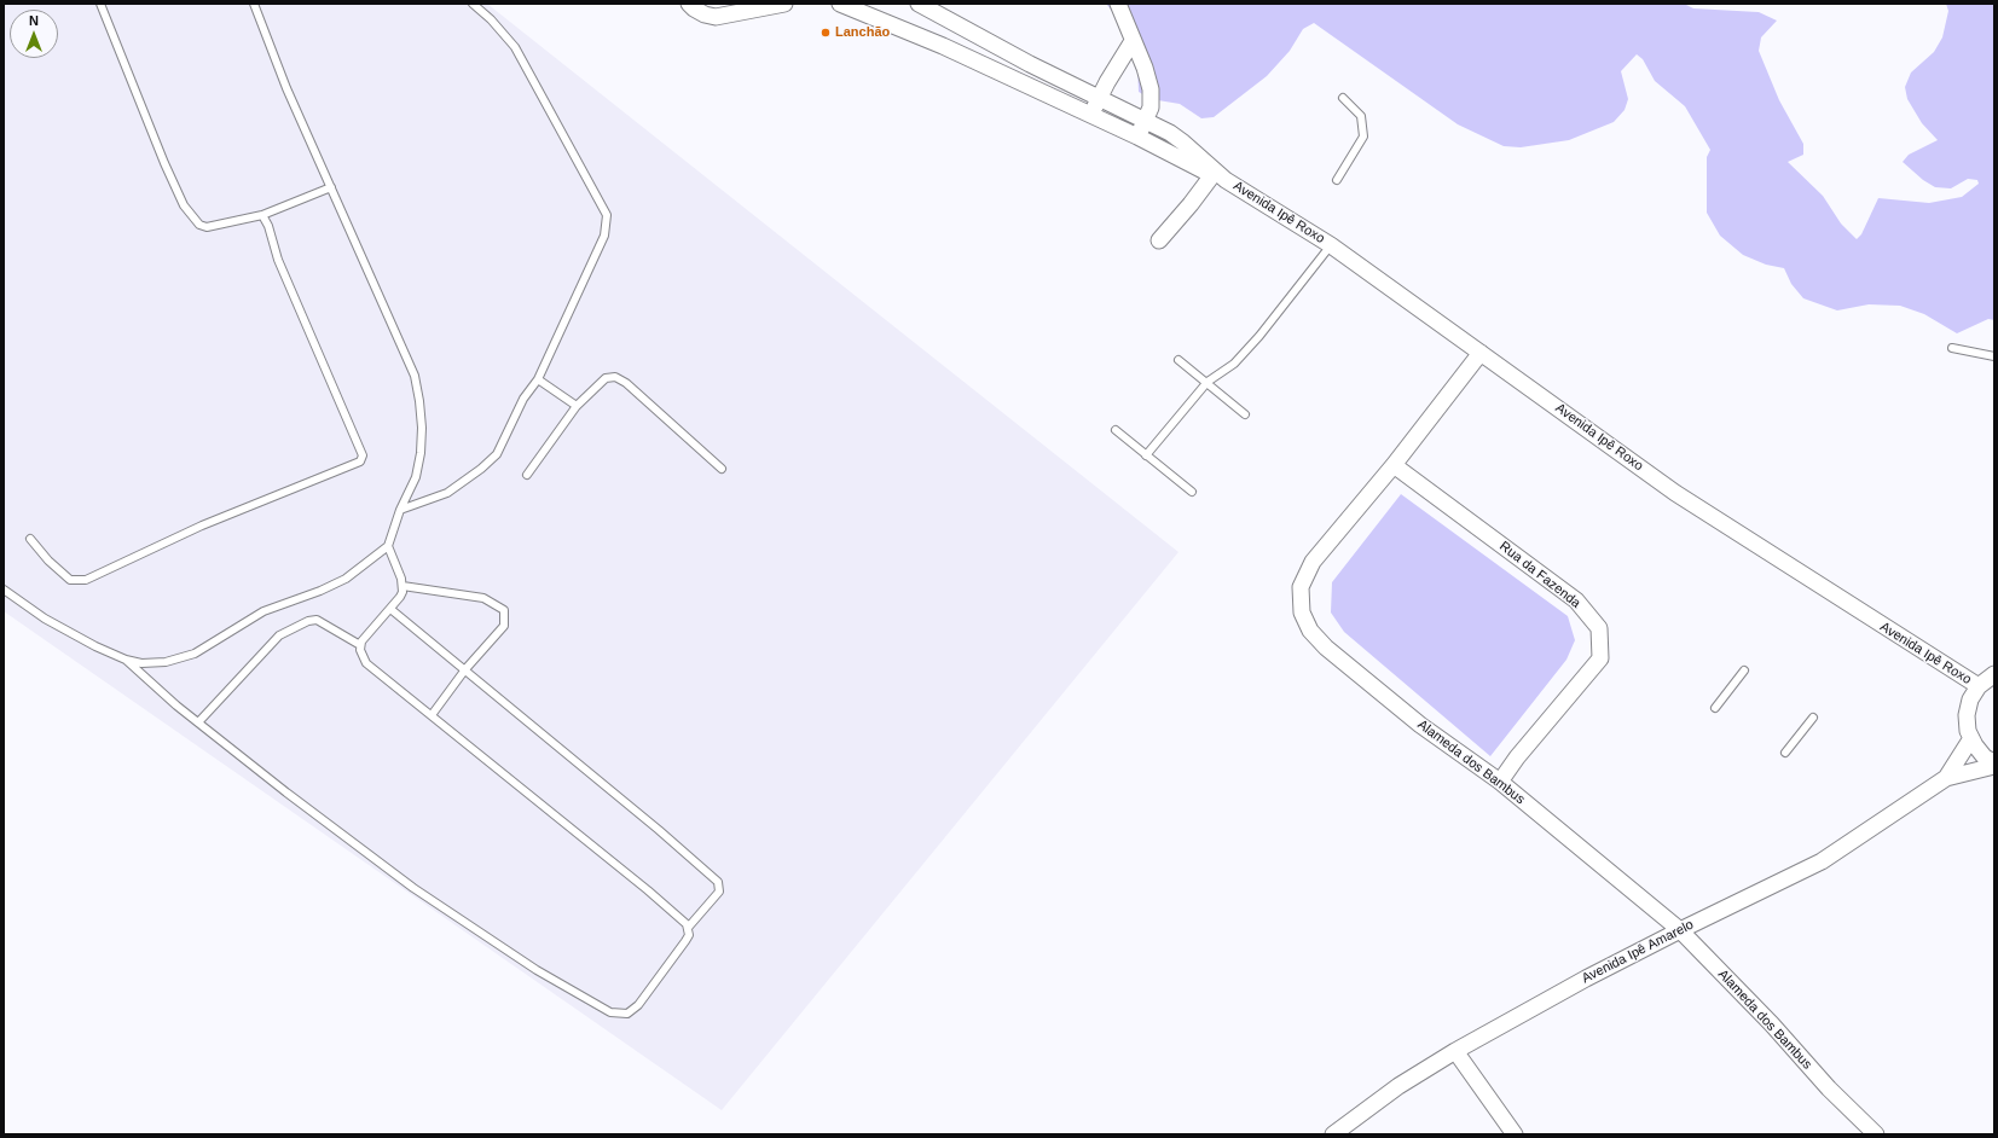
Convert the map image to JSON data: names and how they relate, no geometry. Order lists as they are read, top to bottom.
{
  "streets": {
    "street": [
      "Avenida Ipê Roxo",
      "Rua da Fazenda",
      "Alameda dos Bambus",
      "Avenida Ipê Amarelo"
    ]
  },
  "crossings": [
    ["Avenida Ipê Roxo", "Alameda dos Bambus"],
    ["Rua da Fazenda", "Alameda dos Bambus"],
    ["Alameda dos Bambus", "Avenida Ipê Amarelo"]
  ],
  "places": ["Lanchão"],
  "north": "top"
}
